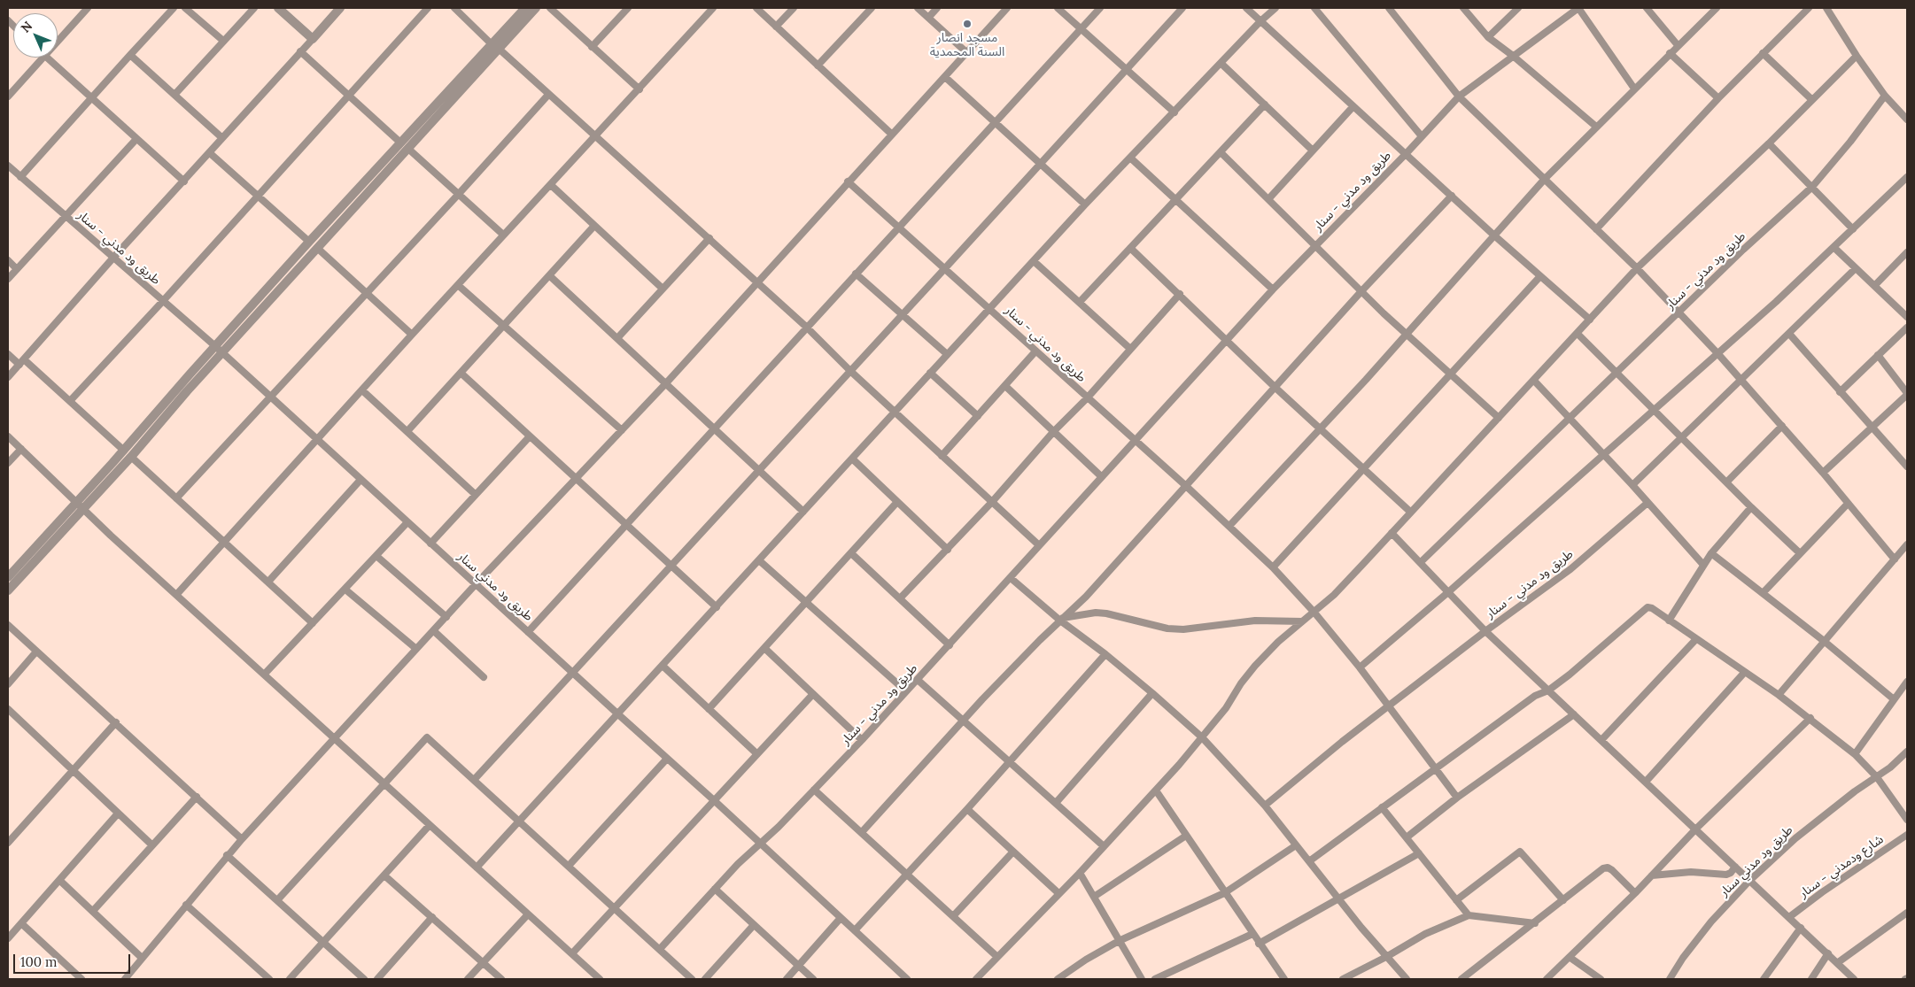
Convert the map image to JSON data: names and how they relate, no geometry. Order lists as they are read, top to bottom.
{
  "streets": {
    "street": ["طريق ود مدني - سنار", "طريق ود مدني سنار", "شارع ودمدني - سنار"]
  },
  "crossings": [
    ["طريق ود مدني - سنار", "طريق ود مدني سنار"],
    ["طريق ود مدني - سنار", "شارع ودمدني - سنار"]
  ],
  "places": ["مسجد انصار السنة المحمدية"],
  "scale_bar": "100 m",
  "north": "top left"
}
